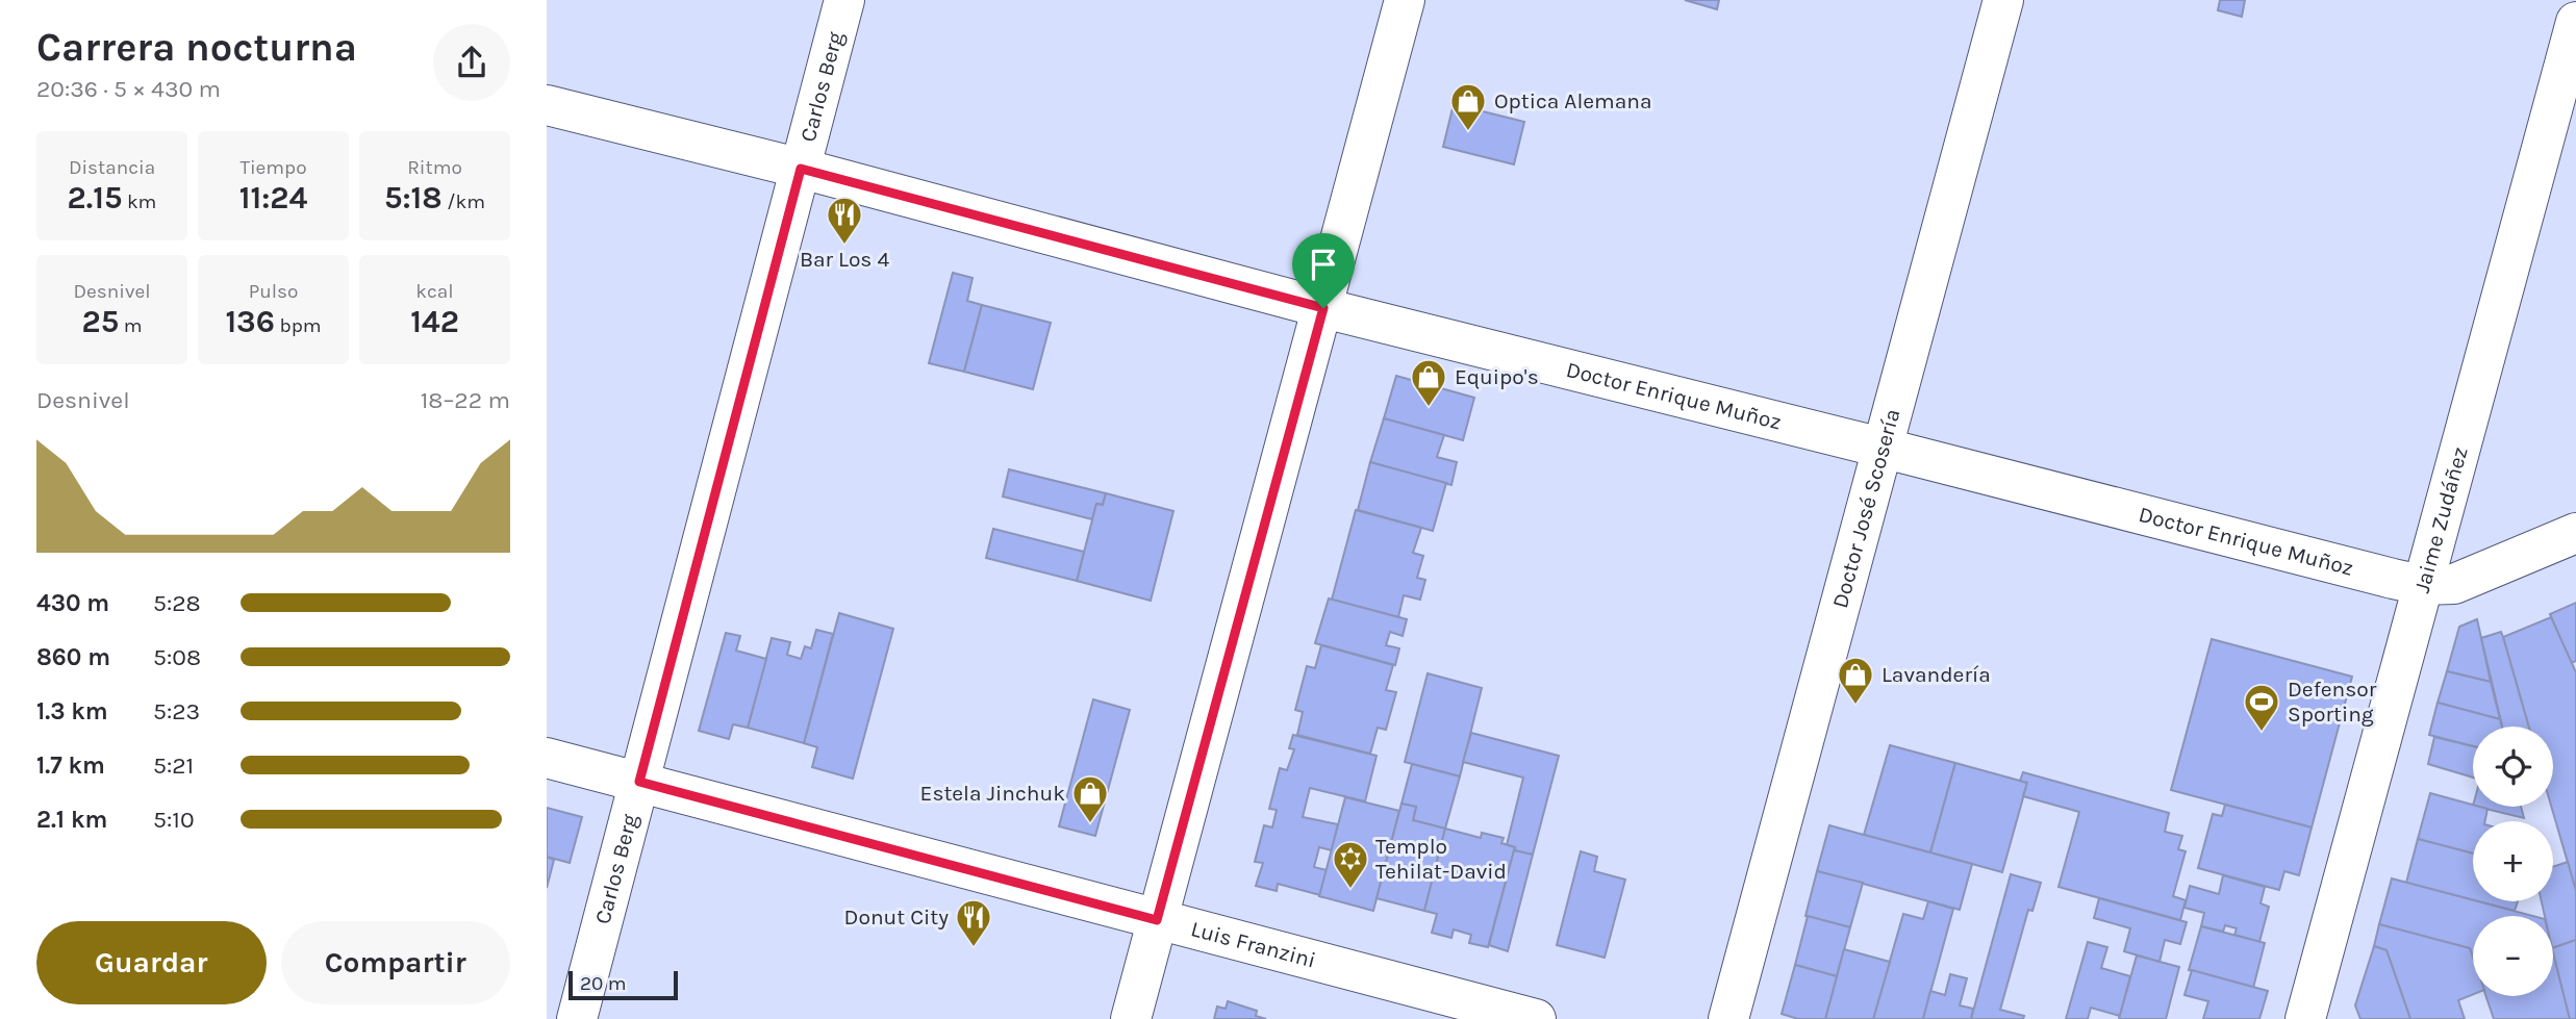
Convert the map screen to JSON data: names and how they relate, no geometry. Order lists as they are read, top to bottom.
{
  "streets": {
    "street": [
      "Carlos Berg",
      "Doctor Enrique Muñoz",
      "Doctor José Scosería",
      "Jaime Zudáñez",
      "Luis Franzini"
    ]
  },
  "crossings": [
    ["Carlos Berg", "Doctor Enrique Muñoz"],
    ["Carlos Berg", "Luis Franzini"],
    ["Doctor Enrique Muñoz", "Doctor José Scosería"],
    ["Doctor Enrique Muñoz", "Jaime Zudáñez"]
  ],
  "places": {
    "shop": [
      "Optica Alemana",
      "Equipo's",
      "Lavandería",
      "Estela Jinchuk"
    ],
    "restaurant": ["Bar Los 4", "Donut City"],
    "sports": ["Defensor Sporting"],
    "synagogue": ["Templo Tehilat-David"]
  },
  "scale_bar": "20 m",
  "page": {
    "heading": ["Carrera nocturna", "20:36 · 5 × 430 m"],
    "stats": [
      ["Distancia", "2.15 km"],
      ["Tiempo", "11:24"],
      ["Ritmo", "5:18 /km"],
      ["Desnivel", "25 m"],
      ["Pulso", "136 bpm"],
      ["kcal", "142"]
    ],
    "chart": ["Desnivel", "18–22 m"],
    "list": [
      {
        "name": "430 m",
        "note": "5:28"
      },
      {
        "name": "860 m",
        "note": "5:08"
      },
      {
        "name": "1.3 km",
        "note": "5:23"
      },
      {
        "name": "1.7 km",
        "note": "5:21"
      },
      {
        "name": "2.1 km",
        "note": "5:10"
      }
    ],
    "map_buttons": ["+", "−"],
    "buttons": ["Guardar", "Compartir"],
    "scale": "20 m"
  }
}
